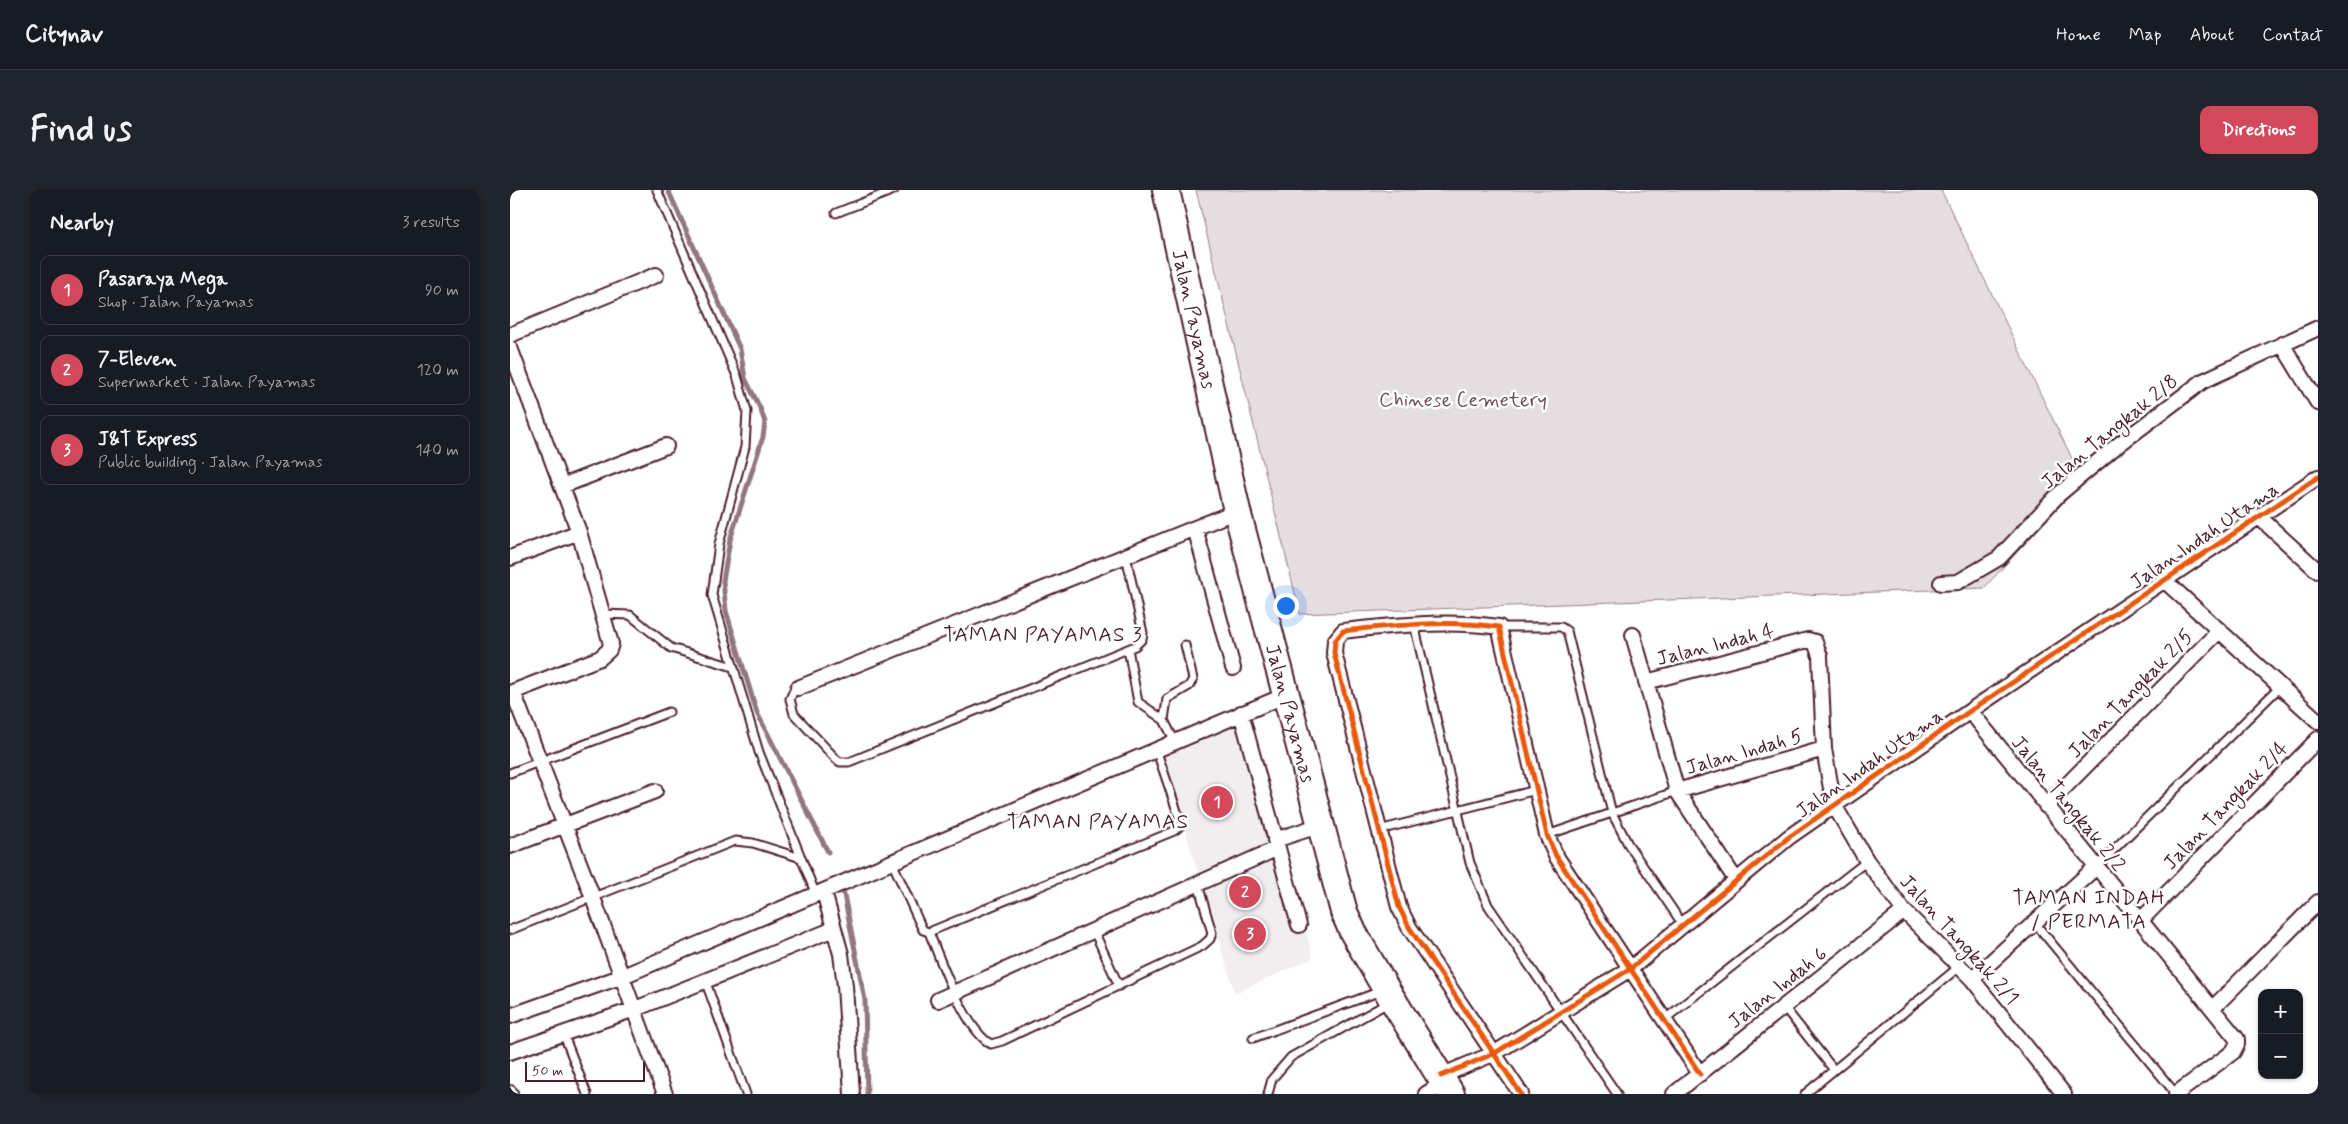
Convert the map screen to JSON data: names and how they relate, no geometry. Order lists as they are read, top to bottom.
{
  "streets": {
    "highway": ["Jalan Payamas"],
    "street": [
      "Jalan Tangkak 2/8",
      "Jalan Indah Utama",
      "Jalan Indah 4",
      "Jalan Tangkak 2/5",
      "Jalan Indah 5",
      "Jalan Tangkak 2/2",
      "Jalan Tangkak 2/4",
      "Jalan Tangkak 2/1",
      "Jalan Indah 6"
    ]
  },
  "crossings": [
    ["Jalan Payamas", "Jalan Indah Utama"],
    ["Jalan Indah Utama", "Jalan Indah 5"],
    ["Jalan Indah Utama", "Jalan Tangkak 2/2"],
    ["Jalan Indah Utama", "Jalan Tangkak 2/1"],
    ["Jalan Indah 4", "Jalan Indah 5"],
    ["Jalan Tangkak 2/5", "Jalan Tangkak 2/2"],
    ["Jalan Indah 5", "Jalan Tangkak 2/1"],
    ["Jalan Tangkak 2/2", "Jalan Tangkak 2/4"],
    ["Jalan Tangkak 2/1", "Jalan Indah 6"]
  ],
  "districts": ["TAMAN PAYAMAS 3", "TAMAN PAYAMAS", "TAMAN INDAH / PERMATA"],
  "parks": ["Chinese Cemetery"],
  "scale_bar": "50 m",
  "page": {
    "header": "Citynav",
    "nav": [
      "Home",
      "Map",
      "About",
      "Contact"
    ],
    "buttons": "Directions",
    "title": "Find us",
    "heading": ["Nearby", "3 results"],
    "list": [
      {
        "mark": "1",
        "name": "Pasaraya Mega",
        "note": "Shop · Jalan Payamas",
        "value": "90 m"
      },
      {
        "mark": "2",
        "name": "7-Eleven",
        "note": "Supermarket · Jalan Payamas",
        "value": "120 m"
      },
      {
        "mark": "3",
        "name": "J&T Express",
        "note": "Public building · Jalan Payamas",
        "value": "140 m"
      }
    ],
    "pins": ["1", "2", "3"],
    "map_buttons": ["+", "−"],
    "scale": "50 m"
  }
}
